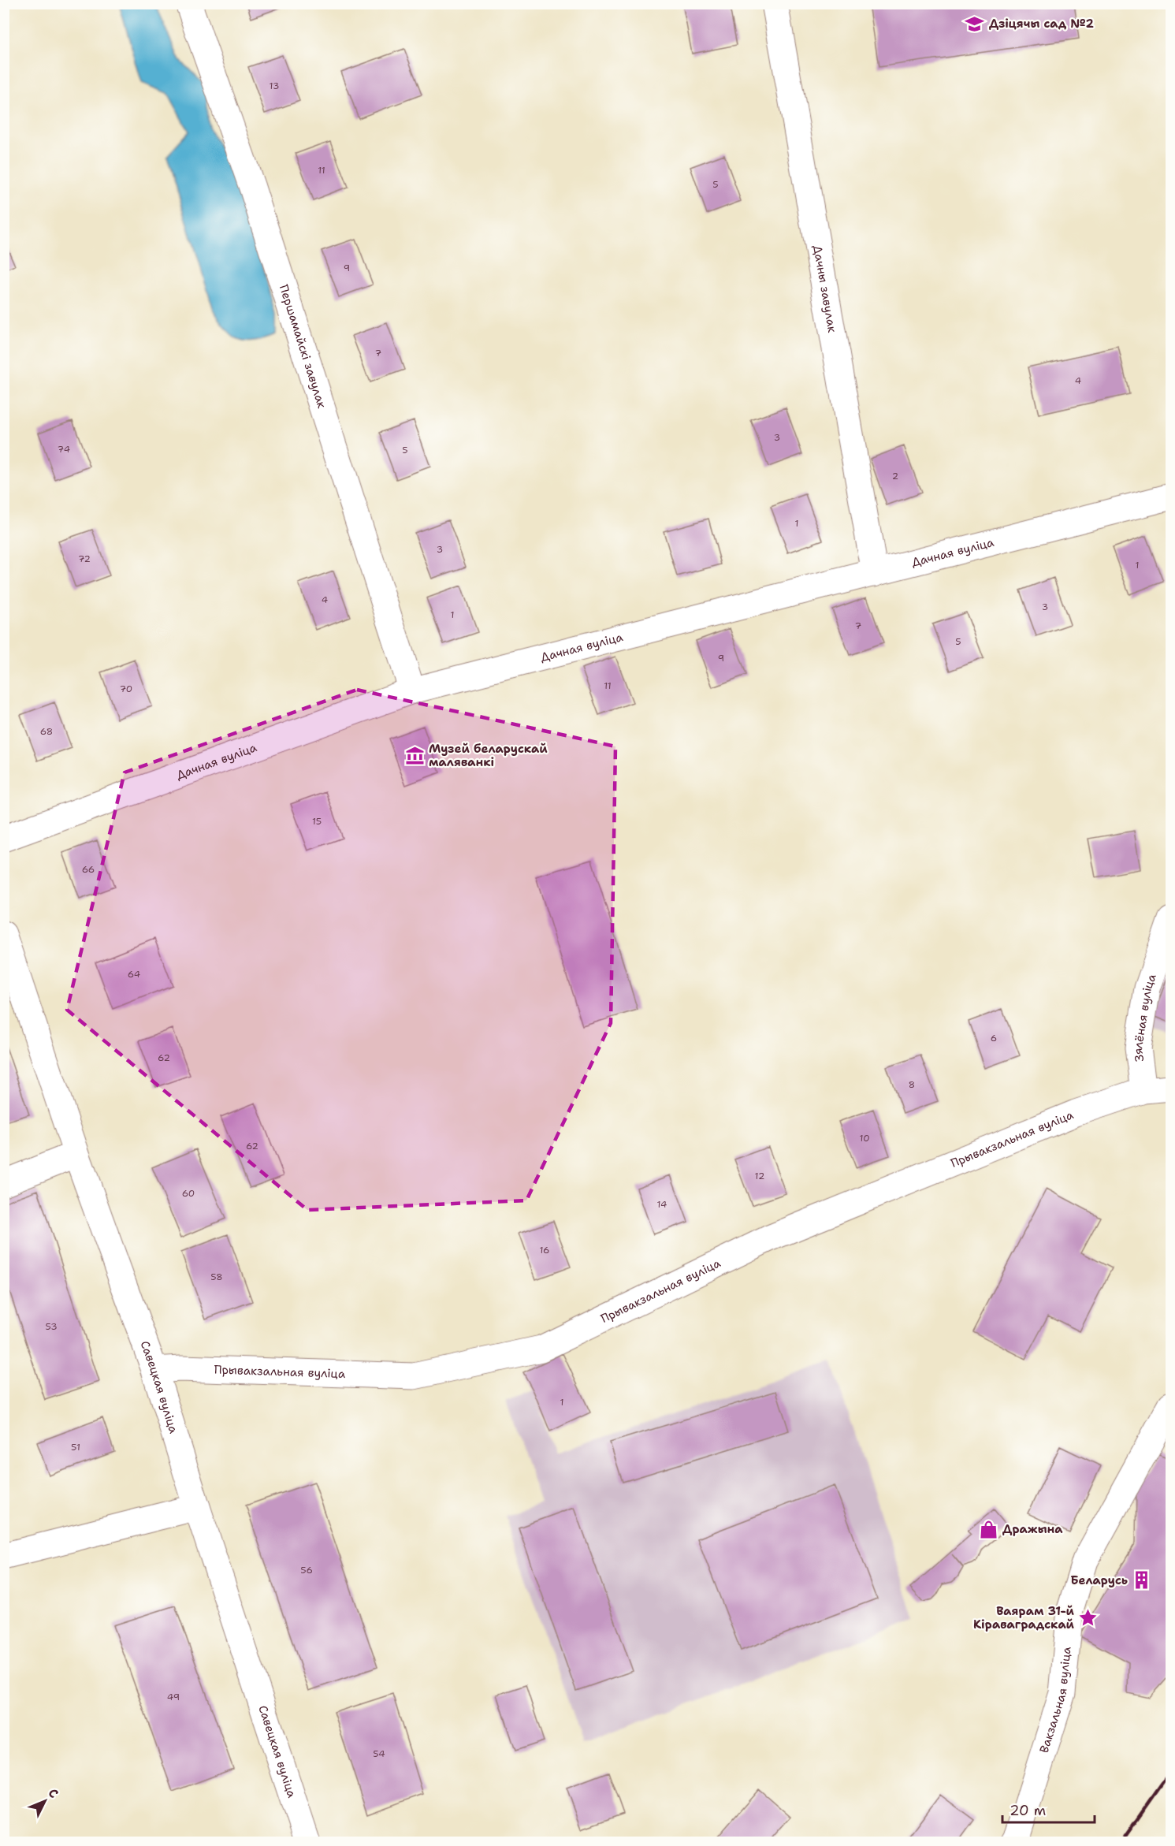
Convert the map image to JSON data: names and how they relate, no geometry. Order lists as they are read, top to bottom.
{
  "streets": {
    "street": [
      "Дачны завулак",
      "Першамайскі завулак",
      "Дачная вуліца",
      "Зялёная вуліца",
      "Прывакзальная вуліца",
      "Савецкая вуліца",
      "Вакзальная вуліца"
    ]
  },
  "crossings": [
    ["Дачны завулак", "Дачная вуліца"],
    ["Першамайскі завулак", "Дачная вуліца"],
    ["Зялёная вуліца", "Прывакзальная вуліца"],
    ["Прывакзальная вуліца", "Савецкая вуліца"]
  ],
  "places": {
    "school or university": ["Дзіцячы сад №2"],
    "museum": ["Музей беларускай маляванкі"],
    "shop": ["Дражына"],
    "building": ["Беларусь"],
    "place": ["Ваярам 31-й Кіраваградскай"]
  },
  "house_numbers": [
    "13",
    "11",
    "5",
    "9",
    "7",
    "4",
    "3",
    "74",
    "5",
    "2",
    "1",
    "3",
    "72",
    "1",
    "4",
    "3",
    "1",
    "7",
    "5",
    "9",
    "11",
    "70",
    "68",
    "15",
    "66",
    "64",
    "6",
    "62",
    "8",
    "10",
    "62",
    "12",
    "60",
    "14",
    "16",
    "58",
    "53",
    "1",
    "51",
    "56",
    "49",
    "54"
  ],
  "scale_bar": "20 m",
  "north": "top right"
}
